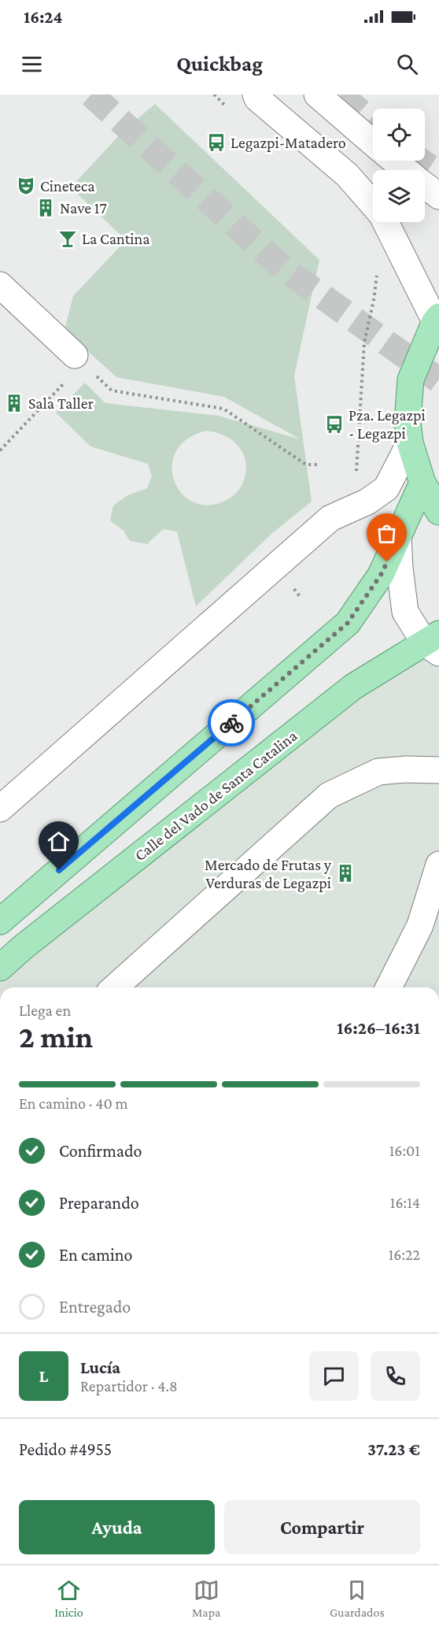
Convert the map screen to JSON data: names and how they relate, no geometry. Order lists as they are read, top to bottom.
{
  "streets": {
    "main road": ["Calle del Vado de Santa Catalina"]
  },
  "places": {
    "bus stop": ["Legazpi-Matadero", "Pza. Legazpi - Legazpi"],
    "theatre": ["Cineteca"],
    "building": ["Nave 17", "Sala Taller", "Mercado de Frutas y Verduras de Legazpi"],
    "bar": ["La Cantina"]
  },
  "page": {
    "status": "16:24",
    "header": "Quickbag",
    "heading": ["2 min", "Llega en", "16:26–16:31"],
    "panel": [
      "Lucía",
      "Repartidor · 4.8",
      "Pedido #4955",
      "37.23 €"
    ],
    "bar": "En camino · 40 m",
    "list": [
      ["Confirmado", "16:01"],
      ["Preparando", "16:14"],
      ["En camino", "16:22"],
      "Entregado"
    ],
    "round": "L",
    "buttons": ["Ayuda", "Compartir"],
    "tabs": ["Inicio", "Mapa", "Guardados"]
  }
}
